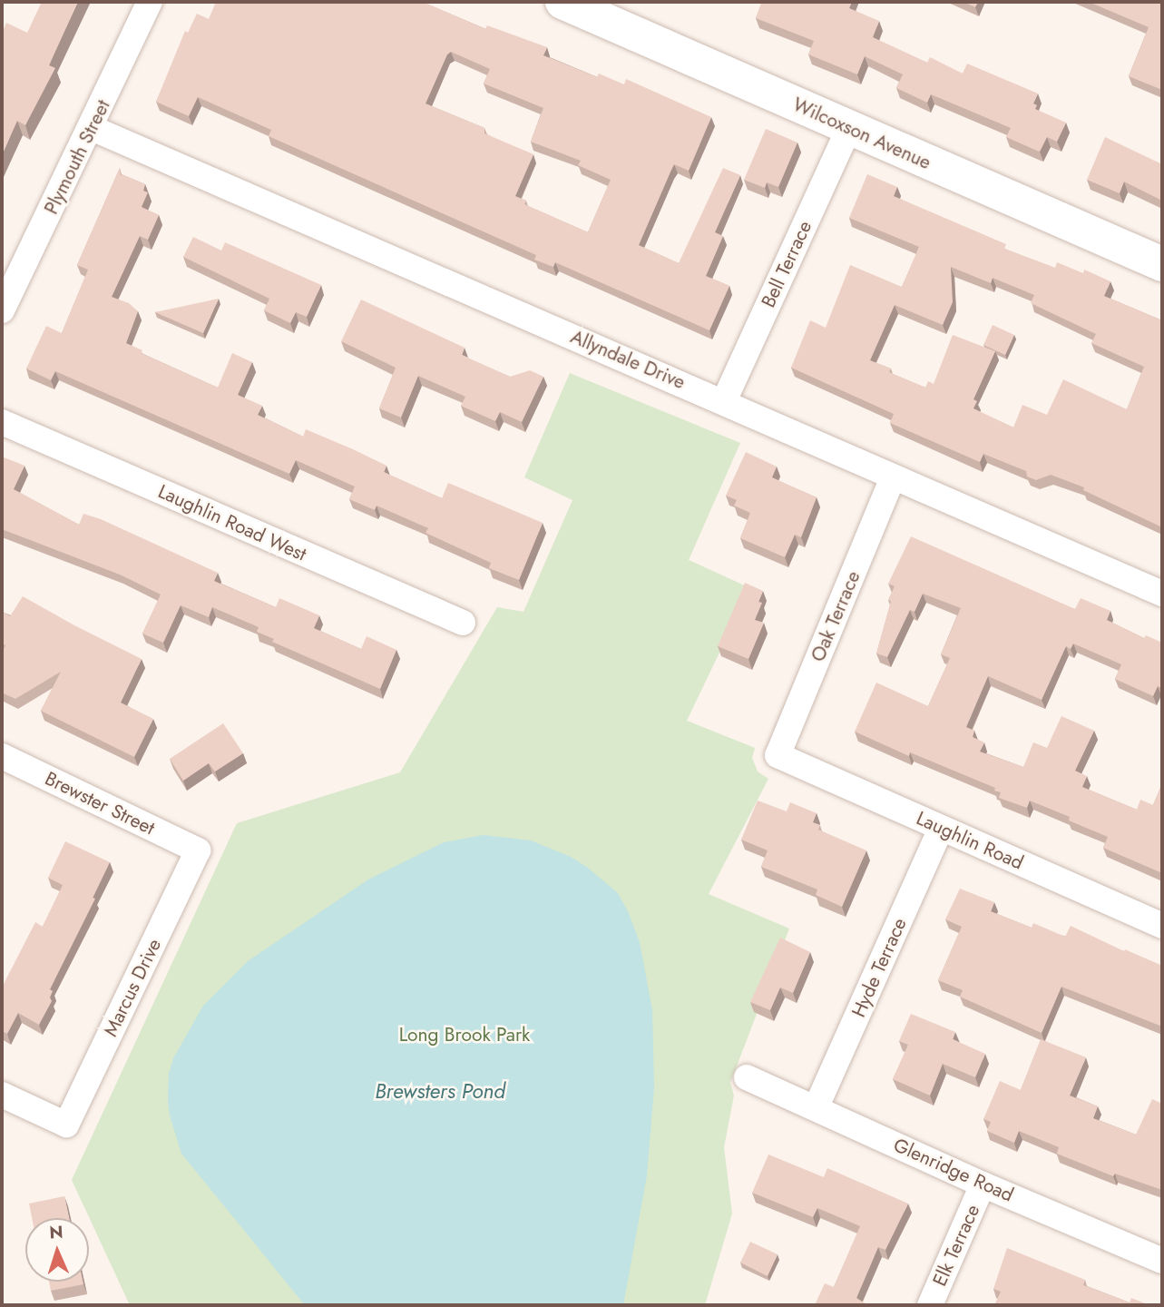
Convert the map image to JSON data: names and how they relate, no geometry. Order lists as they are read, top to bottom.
{
  "streets": {
    "street": [
      "Wilcoxson Avenue",
      "Plymouth Street",
      "Bell Terrace",
      "Allyndale Drive",
      "Laughlin Road West",
      "Oak Terrace",
      "Brewster Street",
      "Laughlin Road",
      "Hyde Terrace",
      "Marcus Drive",
      "Glenridge Road",
      "Elk Terrace"
    ]
  },
  "crossings": [
    ["Wilcoxson Avenue", "Bell Terrace"],
    ["Plymouth Street", "Allyndale Drive"],
    ["Bell Terrace", "Allyndale Drive"],
    ["Allyndale Drive", "Oak Terrace"],
    ["Oak Terrace", "Laughlin Road"],
    ["Brewster Street", "Marcus Drive"],
    ["Laughlin Road", "Hyde Terrace"],
    ["Hyde Terrace", "Glenridge Road"],
    ["Glenridge Road", "Elk Terrace"]
  ],
  "water": ["Brewsters Pond"],
  "parks": ["Long Brook Park"],
  "north": "top"
}
